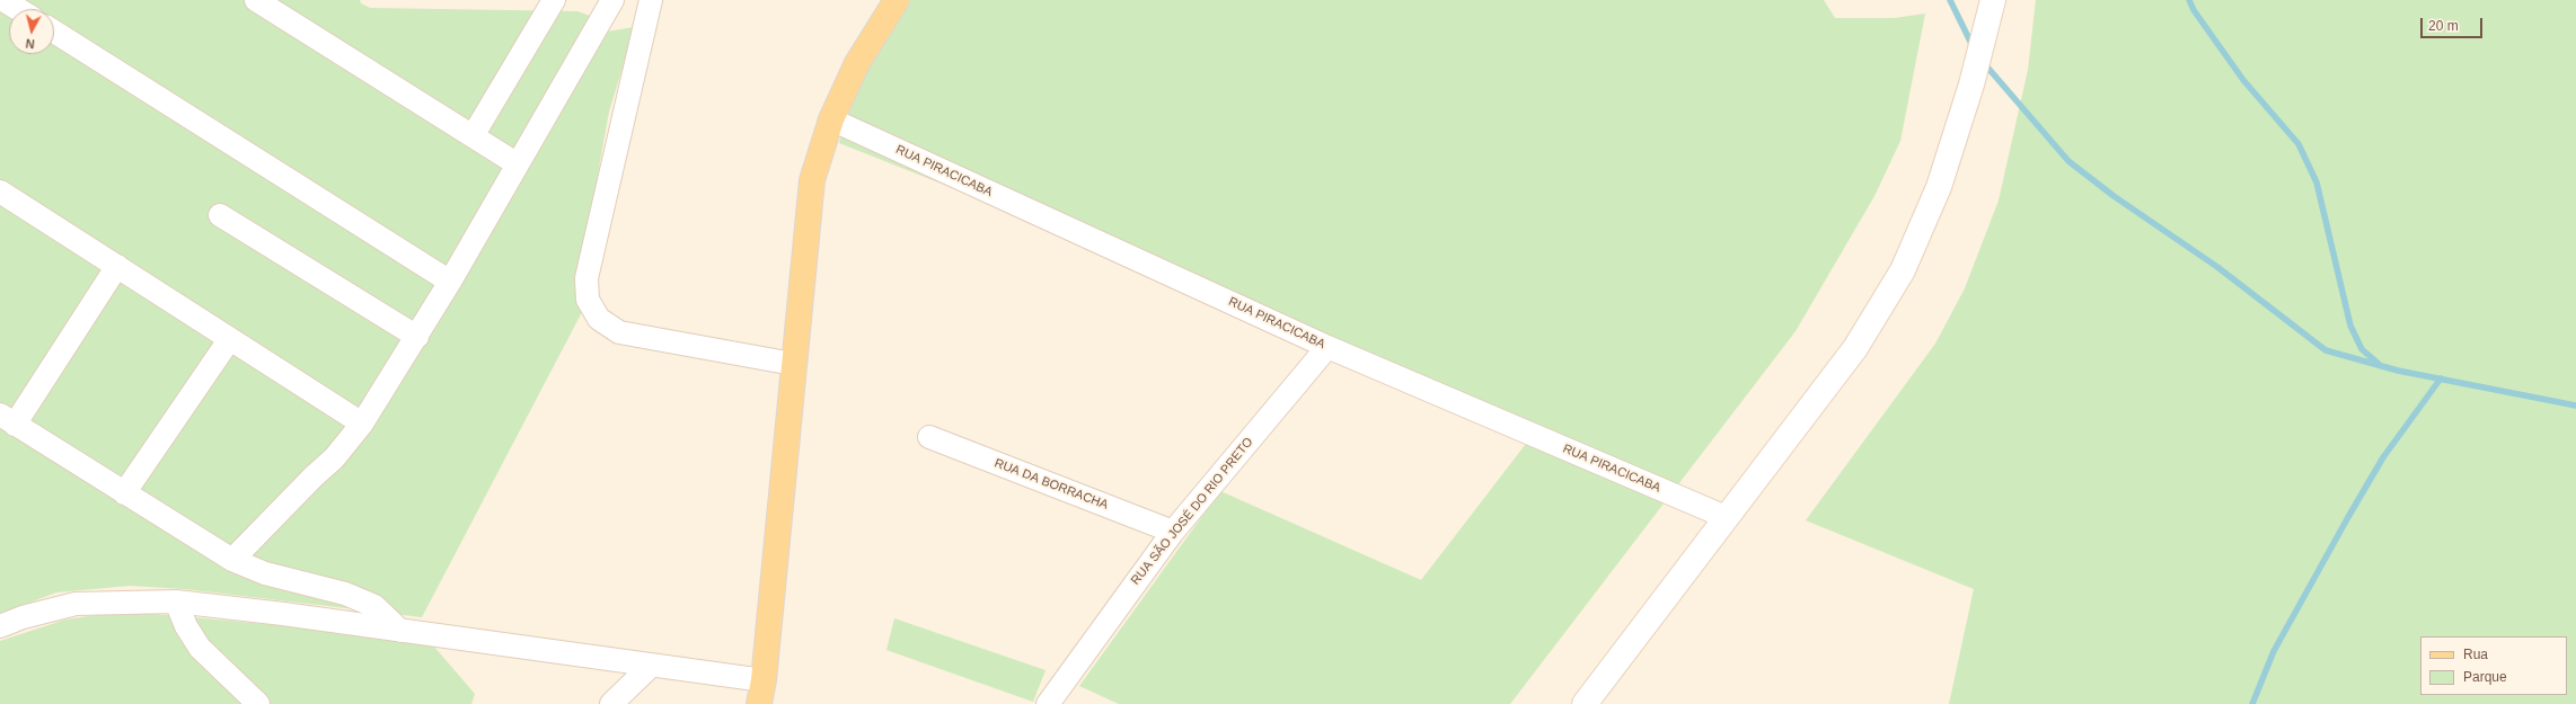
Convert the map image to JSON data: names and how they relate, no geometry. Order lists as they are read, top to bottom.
{
  "streets": {
    "street": ["RUA PIRACICABA", "RUA DA BORRACHA", "RUA SÃO JOSÉ DO RIO PRETO"]
  },
  "crossings": [
    ["RUA PIRACICABA", "RUA SÃO JOSÉ DO RIO PRETO"],
    ["RUA DA BORRACHA", "RUA SÃO JOSÉ DO RIO PRETO"]
  ],
  "legend": ["Rua", "Parque"],
  "scale_bar": "20 m",
  "north": "bottom"
}
